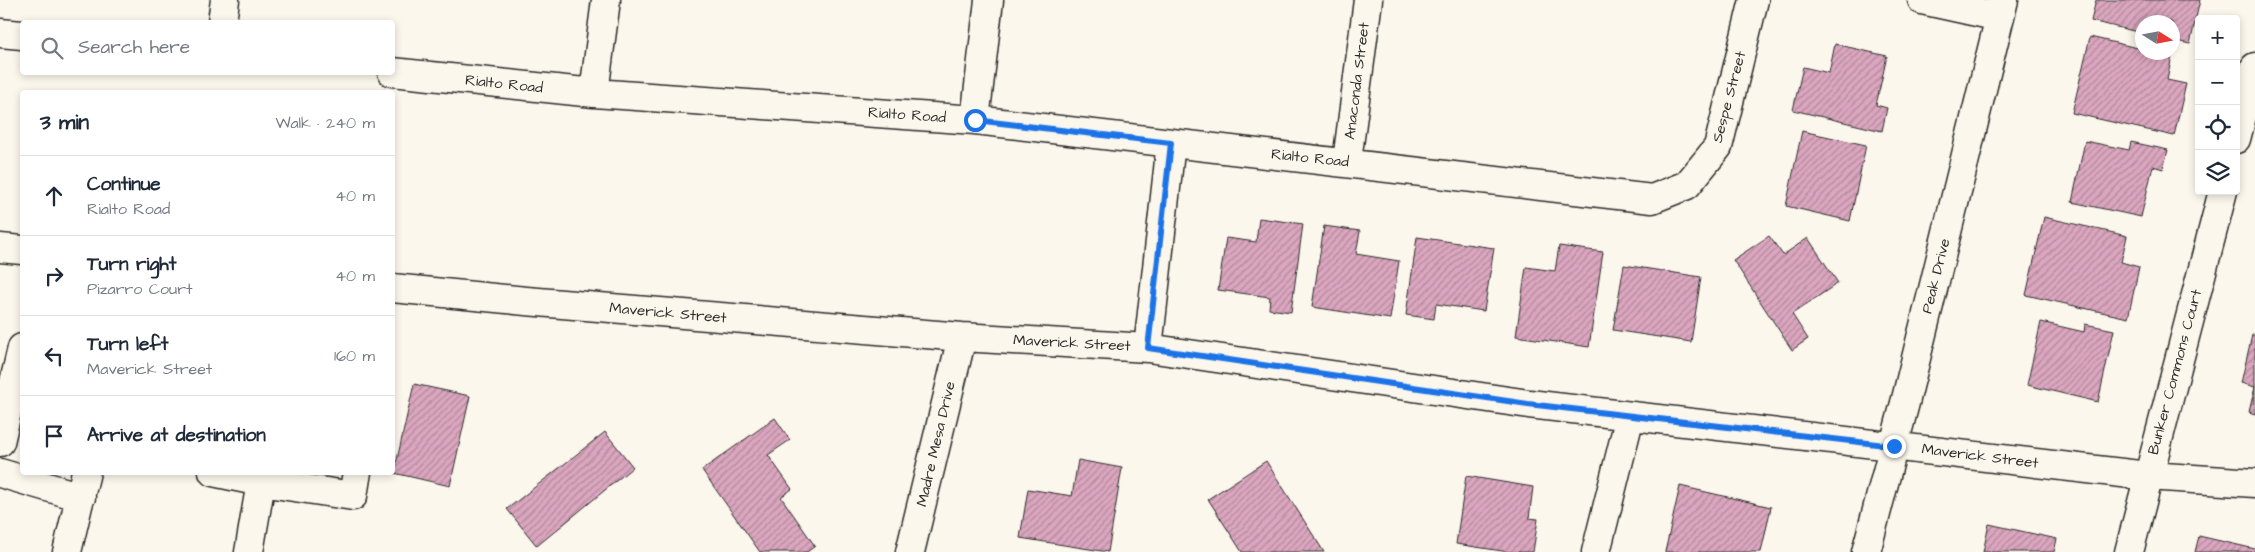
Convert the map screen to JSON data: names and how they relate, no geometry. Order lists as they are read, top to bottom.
{
  "streets": {
    "street": [
      "Anaconda Street",
      "Rialto Road",
      "Sespe Street",
      "Peak Drive",
      "Maverick Street",
      "Bunker Commons Court",
      "Madre Mesa Drive"
    ]
  },
  "crossings": [
    ["Anaconda Street", "Rialto Road"],
    ["Rialto Road", "Sespe Street"],
    ["Peak Drive", "Maverick Street"],
    ["Maverick Street", "Bunker Commons Court"],
    ["Maverick Street", "Madre Mesa Drive"]
  ],
  "north": "right",
  "page": {
    "map_buttons": ["+", "−"],
    "search": "Search here",
    "heading": ["3 min", "Walk · 240 m"],
    "list": [
      ["Continue", "Rialto Road", "40 m"],
      ["Turn right", "Pizarro Court", "40 m"],
      ["Turn left", "Maverick Street", "160 m"],
      "Arrive at destination"
    ]
  }
}
